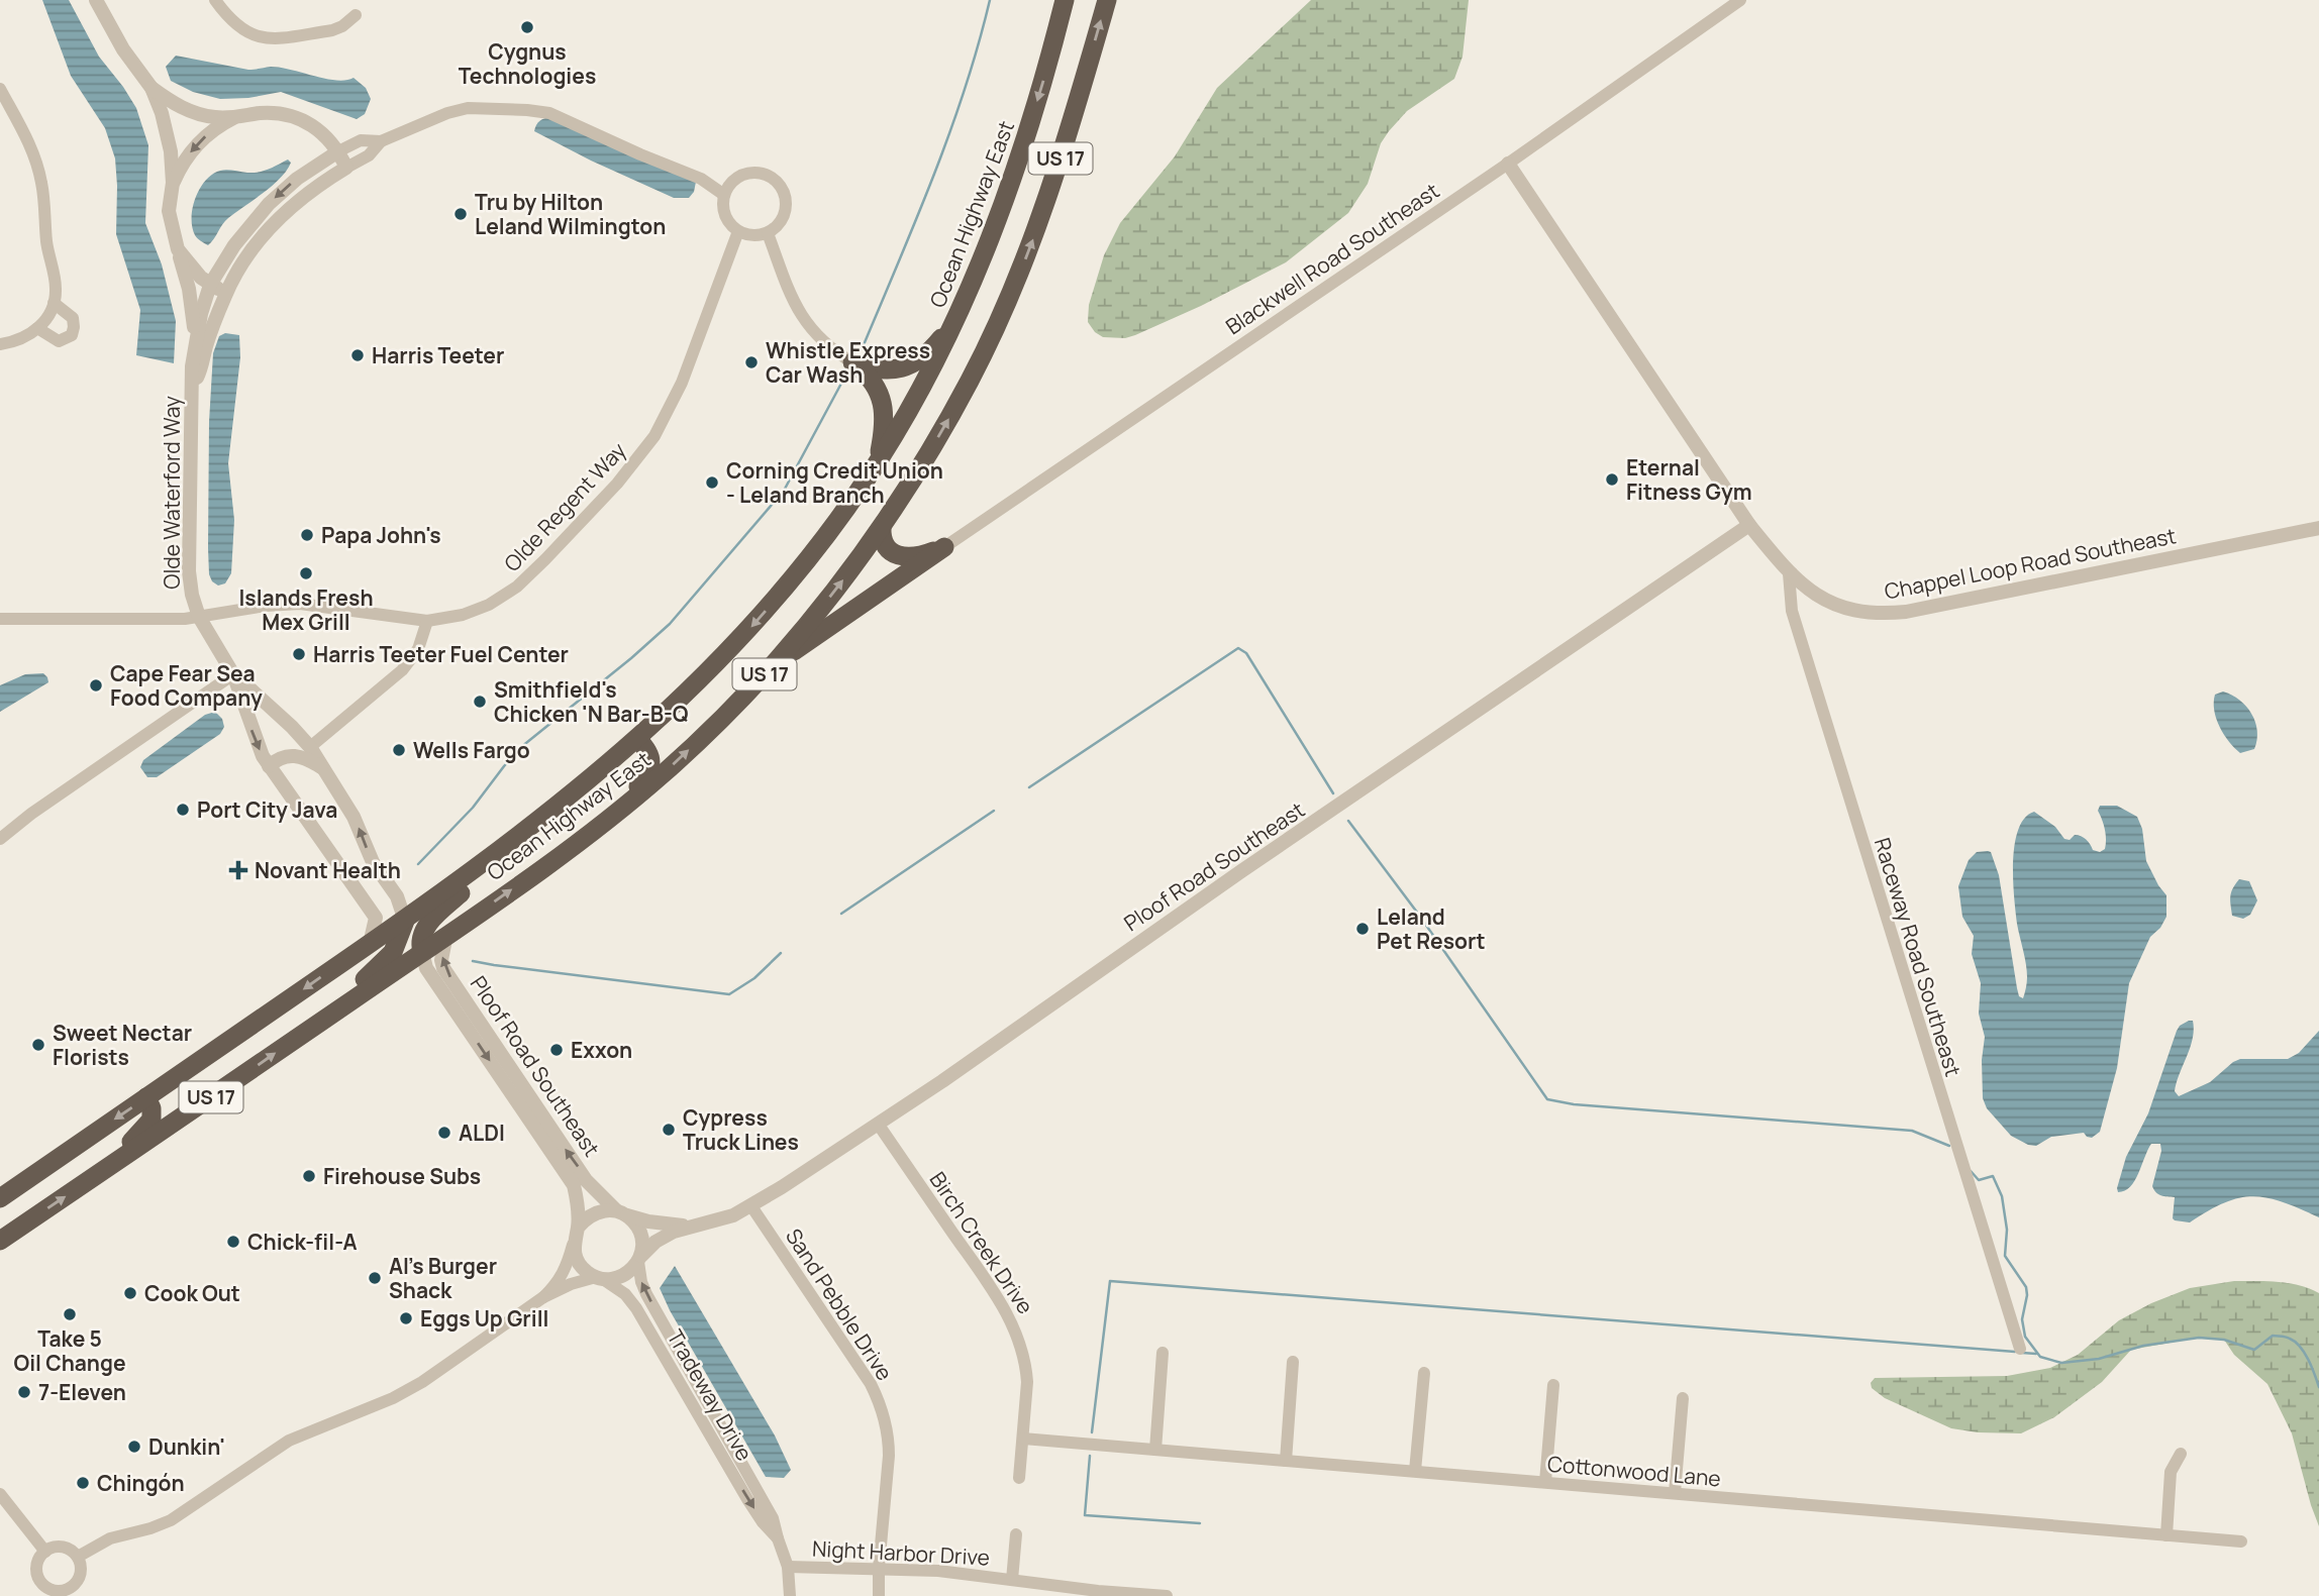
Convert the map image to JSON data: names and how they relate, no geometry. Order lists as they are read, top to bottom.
{
  "streets": {
    "highway": ["US 17", "Ocean Highway East"],
    "street": [
      "Blackwell Road Southeast",
      "Olde Waterford Way",
      "Olde Regent Way",
      "Chappel Loop Road Southeast",
      "Ploof Road Southeast",
      "Raceway Road Southeast",
      "Birch Creek Drive",
      "Sand Pebble Drive",
      "Tradeway Drive",
      "Cottonwood Lane",
      "Night Harbor Drive"
    ]
  },
  "crossings": [
    ["Ocean Highway East", "Olde Waterford Way"],
    ["Ocean Highway East", "Ploof Road Southeast"],
    ["Blackwell Road Southeast", "Chappel Loop Road Southeast"],
    ["Olde Waterford Way", "Olde Regent Way"],
    ["Chappel Loop Road Southeast", "Ploof Road Southeast"],
    ["Chappel Loop Road Southeast", "Raceway Road Southeast"],
    ["Ploof Road Southeast", "Birch Creek Drive"],
    ["Ploof Road Southeast", "Sand Pebble Drive"],
    ["Ploof Road Southeast", "Tradeway Drive"],
    ["Birch Creek Drive", "Cottonwood Lane"],
    ["Sand Pebble Drive", "Night Harbor Drive"],
    ["Tradeway Drive", "Night Harbor Drive"]
  ],
  "places": {
    "other": [
      "Cygnus Technologies",
      "Tru by Hilton Leland Wilmington",
      "Harris Teeter",
      "Whistle Express Car Wash",
      "Eternal Fitness Gym",
      "Corning Credit Union - Leland Branch",
      "Papa John's",
      "Islands Fresh Mex Grill",
      "Harris Teeter Fuel Center",
      "Cape Fear Sea Food Company",
      "Smithfield's Chicken 'N Bar-B-Q",
      "Wells Fargo",
      "Port City Java",
      "Leland Pet Resort",
      "Sweet Nectar Florists",
      "Exxon",
      "Cypress Truck Lines",
      "ALDI",
      "Firehouse Subs",
      "Chick-fil-A",
      "Al's Burger Shack",
      "Cook Out",
      "Take 5 Oil Change",
      "Eggs Up Grill",
      "7-Eleven",
      "Dunkin'",
      "Chingón"
    ],
    "health": ["Novant Health"]
  }
}
